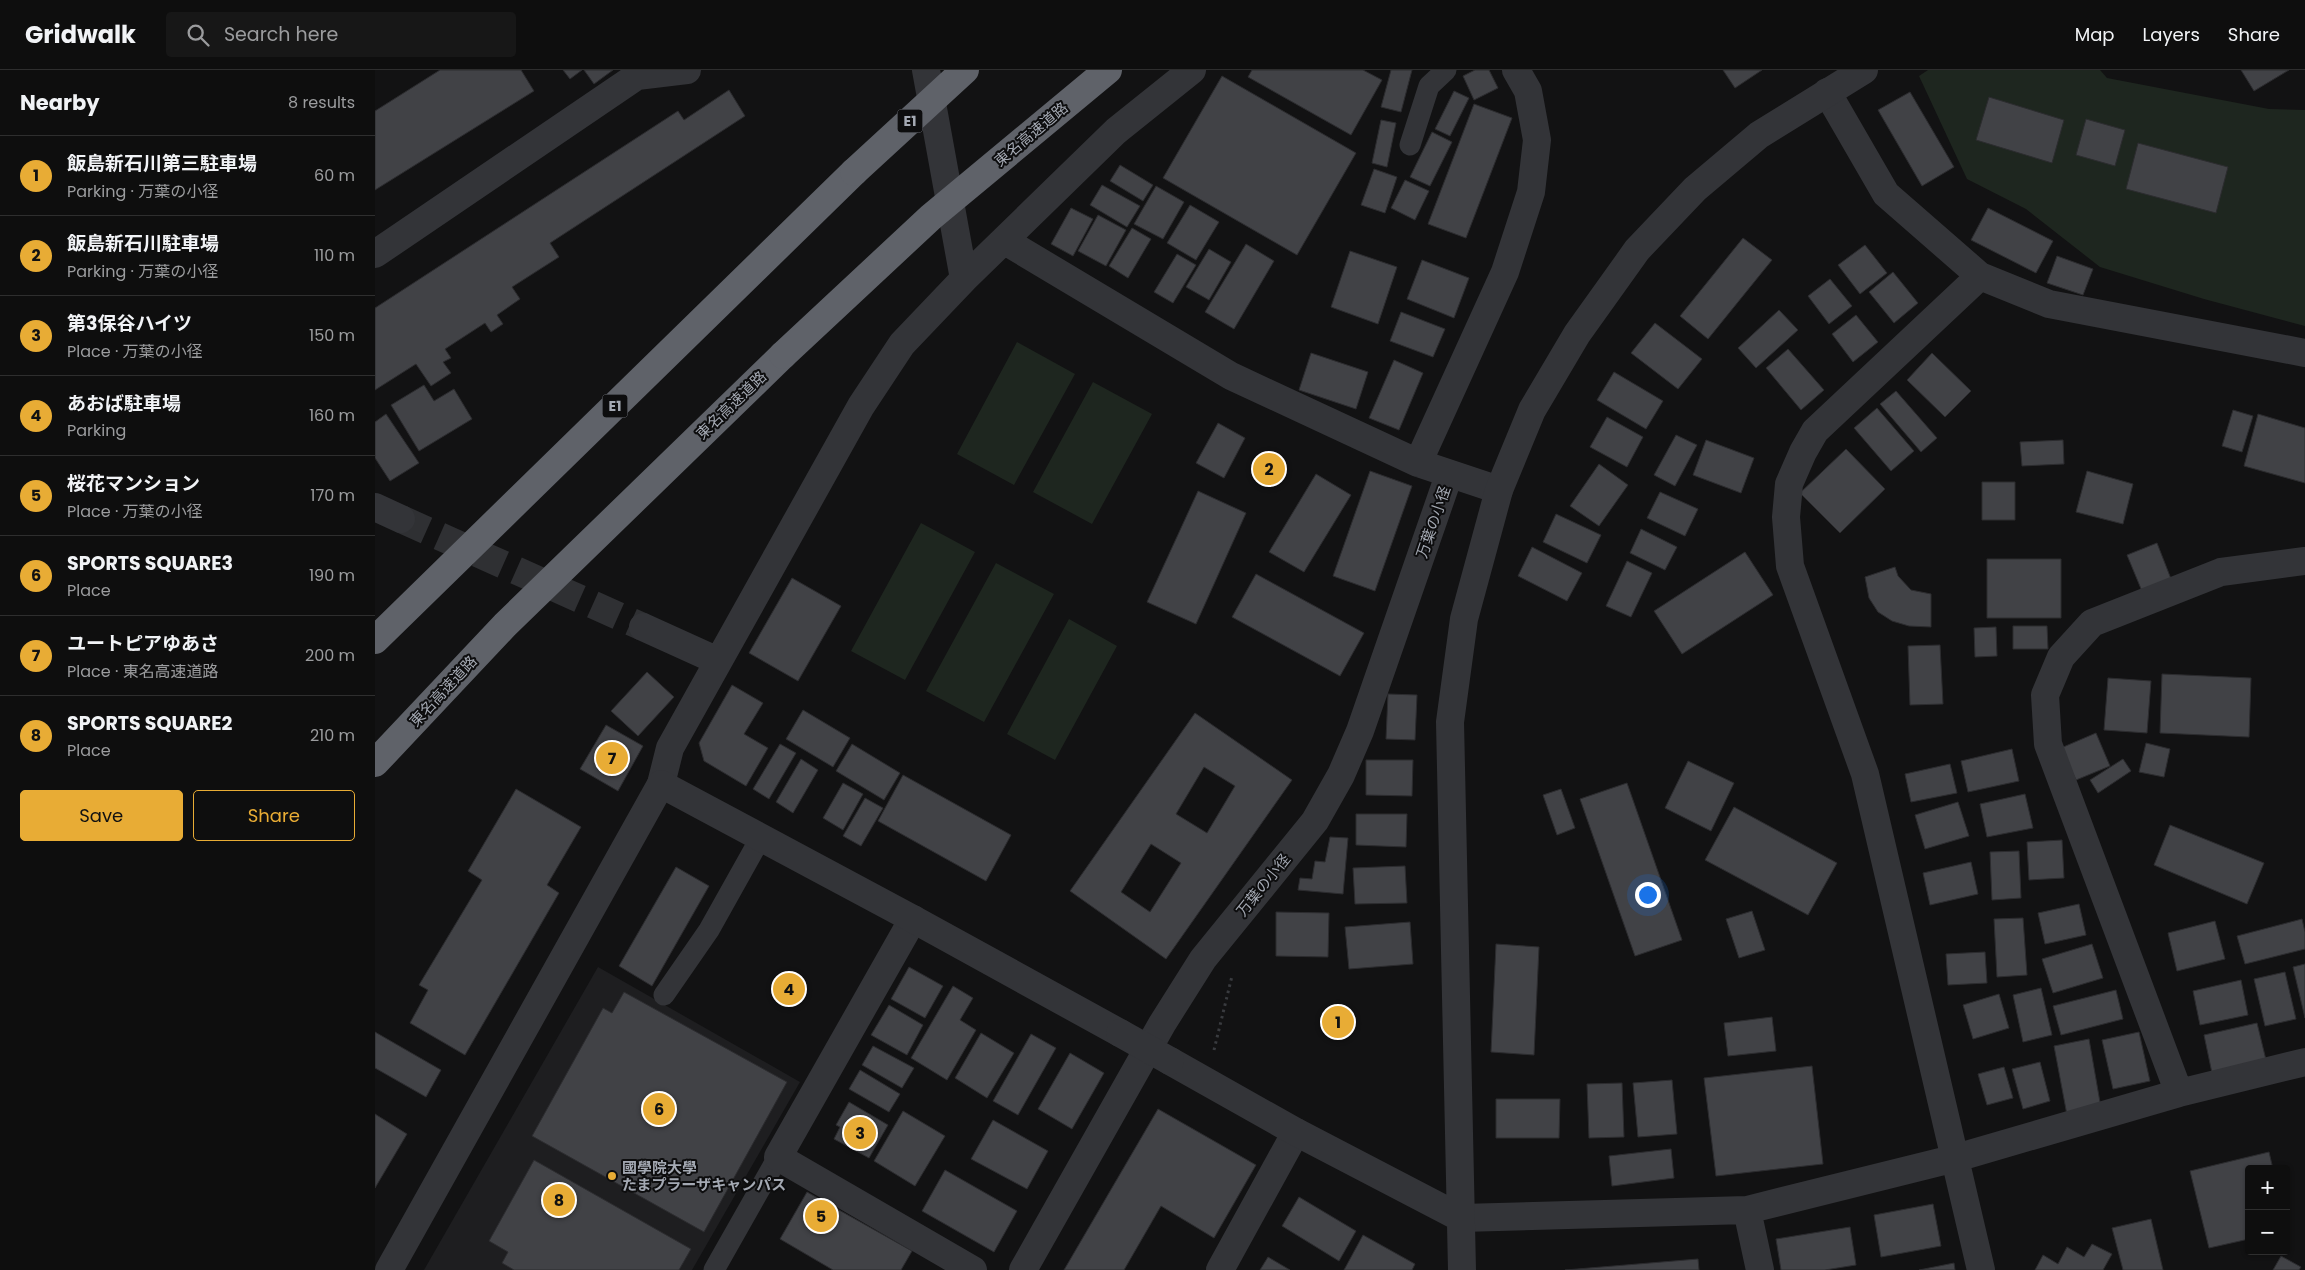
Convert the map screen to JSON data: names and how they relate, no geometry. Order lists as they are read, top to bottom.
{
  "streets": {
    "highway": ["E1", "東名高速道路"],
    "street": ["万葉の小径"]
  },
  "places": ["國學院大學 たまプラーザキャンパス"],
  "page": {
    "header": "Gridwalk",
    "search": "Search here",
    "nav": ["Map", "Layers", "Share"],
    "heading": ["Nearby", "8 results"],
    "list": [
      {
        "mark": "1",
        "name": "飯島新石川第三駐車場",
        "note": "Parking · 万葉の小径",
        "value": "60 m"
      },
      {
        "mark": "2",
        "name": "飯島新石川駐車場",
        "note": "Parking · 万葉の小径",
        "value": "110 m"
      },
      {
        "mark": "3",
        "name": "第3保谷ハイツ",
        "note": "Place · 万葉の小径",
        "value": "150 m"
      },
      {
        "mark": "4",
        "name": "あおば駐車場",
        "note": "Parking",
        "value": "160 m"
      },
      {
        "mark": "5",
        "name": "桜花マンション",
        "note": "Place · 万葉の小径",
        "value": "170 m"
      },
      {
        "mark": "6",
        "name": "SPORTS SQUARE3",
        "note": "Place",
        "value": "190 m"
      },
      {
        "mark": "7",
        "name": "ユートピアゆあさ",
        "note": "Place · 東名高速道路",
        "value": "200 m"
      },
      {
        "mark": "8",
        "name": "SPORTS SQUARE2",
        "note": "Place",
        "value": "210 m"
      }
    ],
    "pins": [
      "2",
      "7",
      "4",
      "1",
      "6",
      "3",
      "8",
      "5"
    ],
    "buttons": ["Save", "Share"],
    "map_buttons": ["+", "−"]
  }
}
